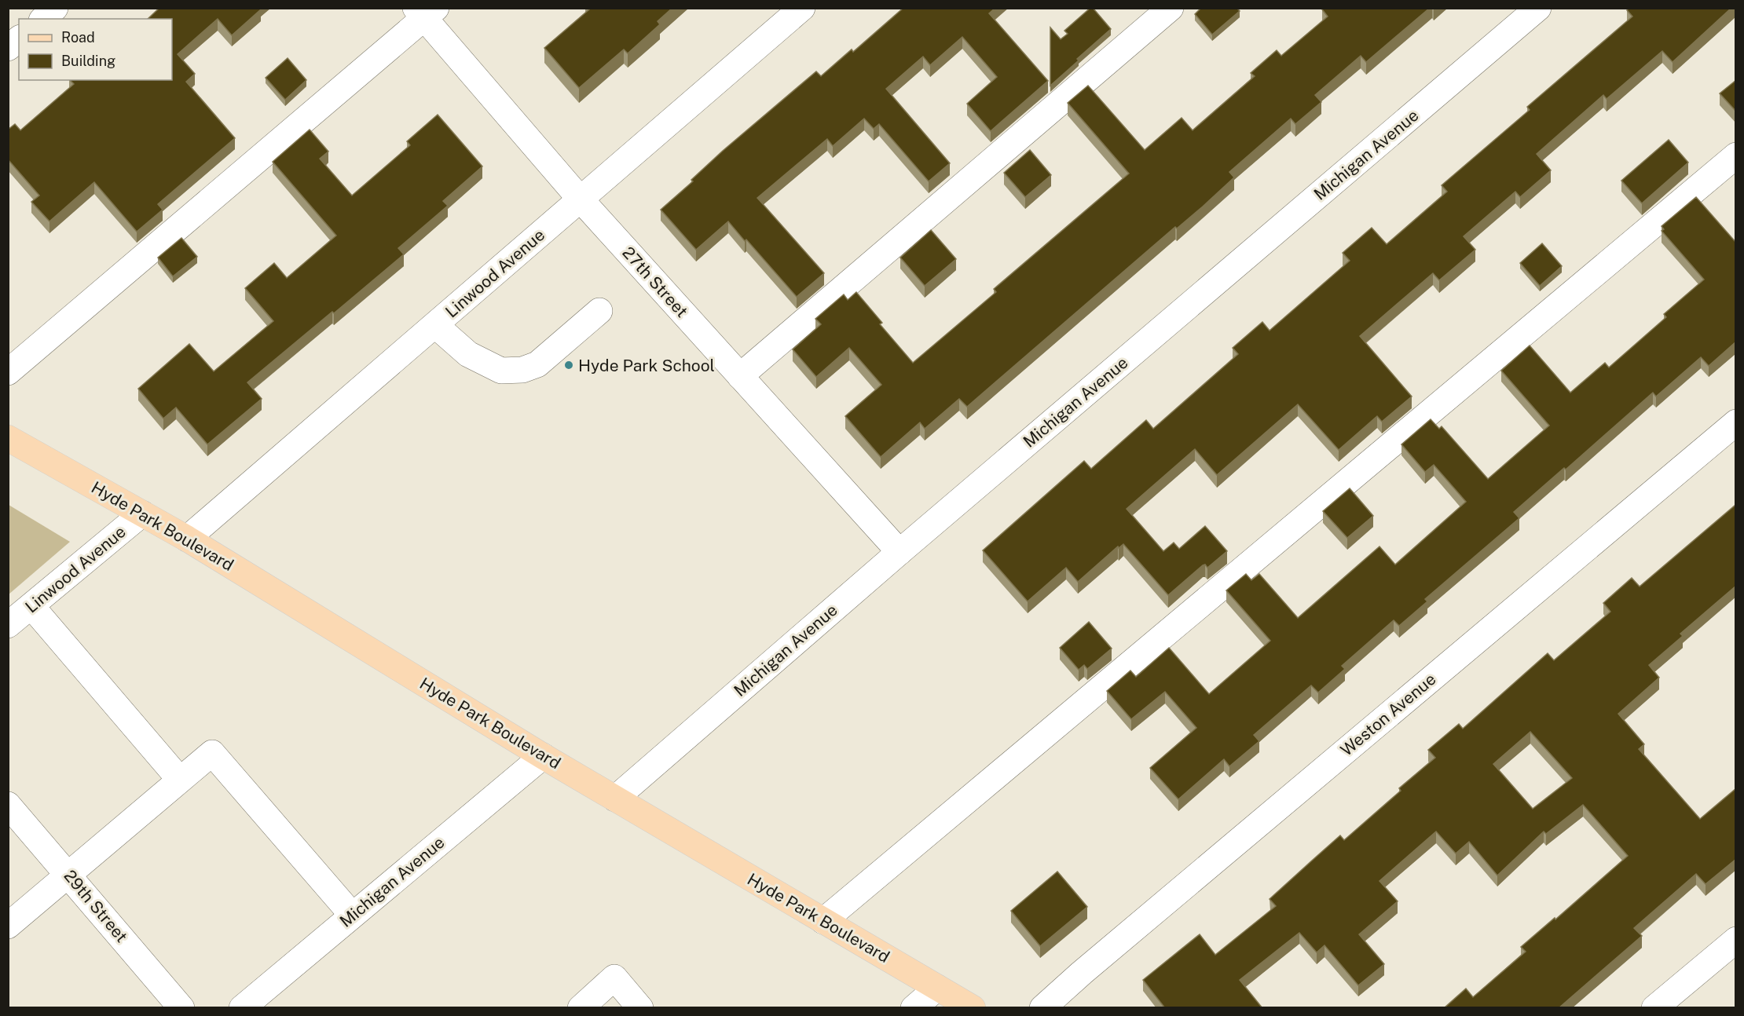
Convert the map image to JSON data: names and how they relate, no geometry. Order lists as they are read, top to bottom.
{
  "streets": {
    "main road": ["Hyde Park Boulevard"],
    "street": [
      "Michigan Avenue",
      "Linwood Avenue",
      "27th Street",
      "Weston Avenue",
      "29th Street"
    ]
  },
  "crossings": [
    ["Michigan Avenue", "27th Street"],
    ["Michigan Avenue", "Hyde Park Boulevard"],
    ["Linwood Avenue", "27th Street"],
    ["Linwood Avenue", "Hyde Park Boulevard"]
  ],
  "places": ["Hyde Park School"],
  "legend": ["Road", "Building"]
}
